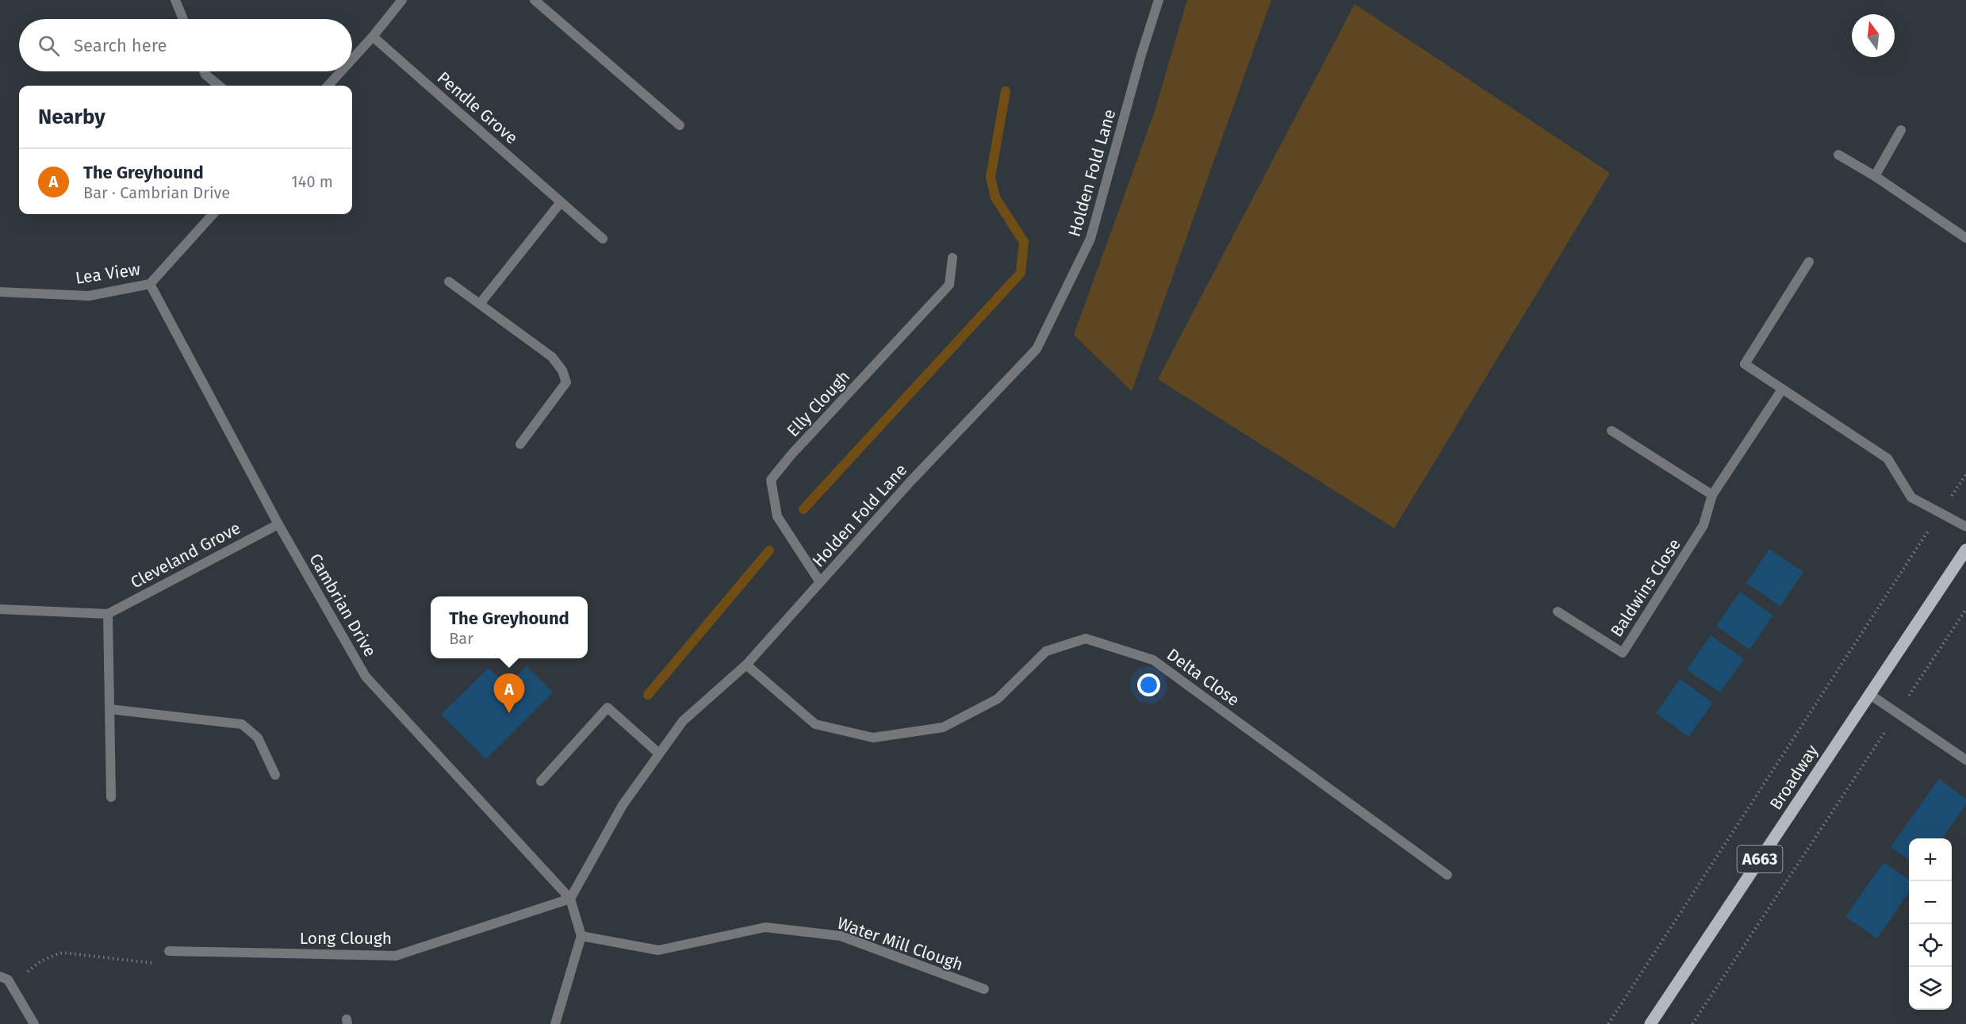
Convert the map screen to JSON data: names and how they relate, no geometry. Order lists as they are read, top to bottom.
{
  "streets": {
    "main road": ["Broadway", "A663"],
    "street": [
      "Pendle Grove",
      "Holden Fold Lane",
      "Lea View",
      "Elly Clough",
      "Cleveland Grove",
      "Baldwins Close",
      "Cambrian Drive",
      "Delta Close",
      "Long Clough",
      "Water Mill Clough"
    ]
  },
  "crossings": [
    ["Holden Fold Lane", "Elly Clough"],
    ["Holden Fold Lane", "Cambrian Drive"],
    ["Holden Fold Lane", "Delta Close"],
    ["Holden Fold Lane", "Long Clough"],
    ["Lea View", "Cambrian Drive"],
    ["Cleveland Grove", "Cambrian Drive"],
    ["Cambrian Drive", "Long Clough"]
  ],
  "north": "top",
  "page": {
    "search": "Search here",
    "heading": "Nearby",
    "list": [
      {
        "mark": "A",
        "name": "The Greyhound",
        "note": "Bar · Cambrian Drive",
        "value": "140 m"
      }
    ],
    "popup": ["The Greyhound", "Bar"],
    "pins": "A",
    "map_buttons": ["+", "−"]
  }
}
